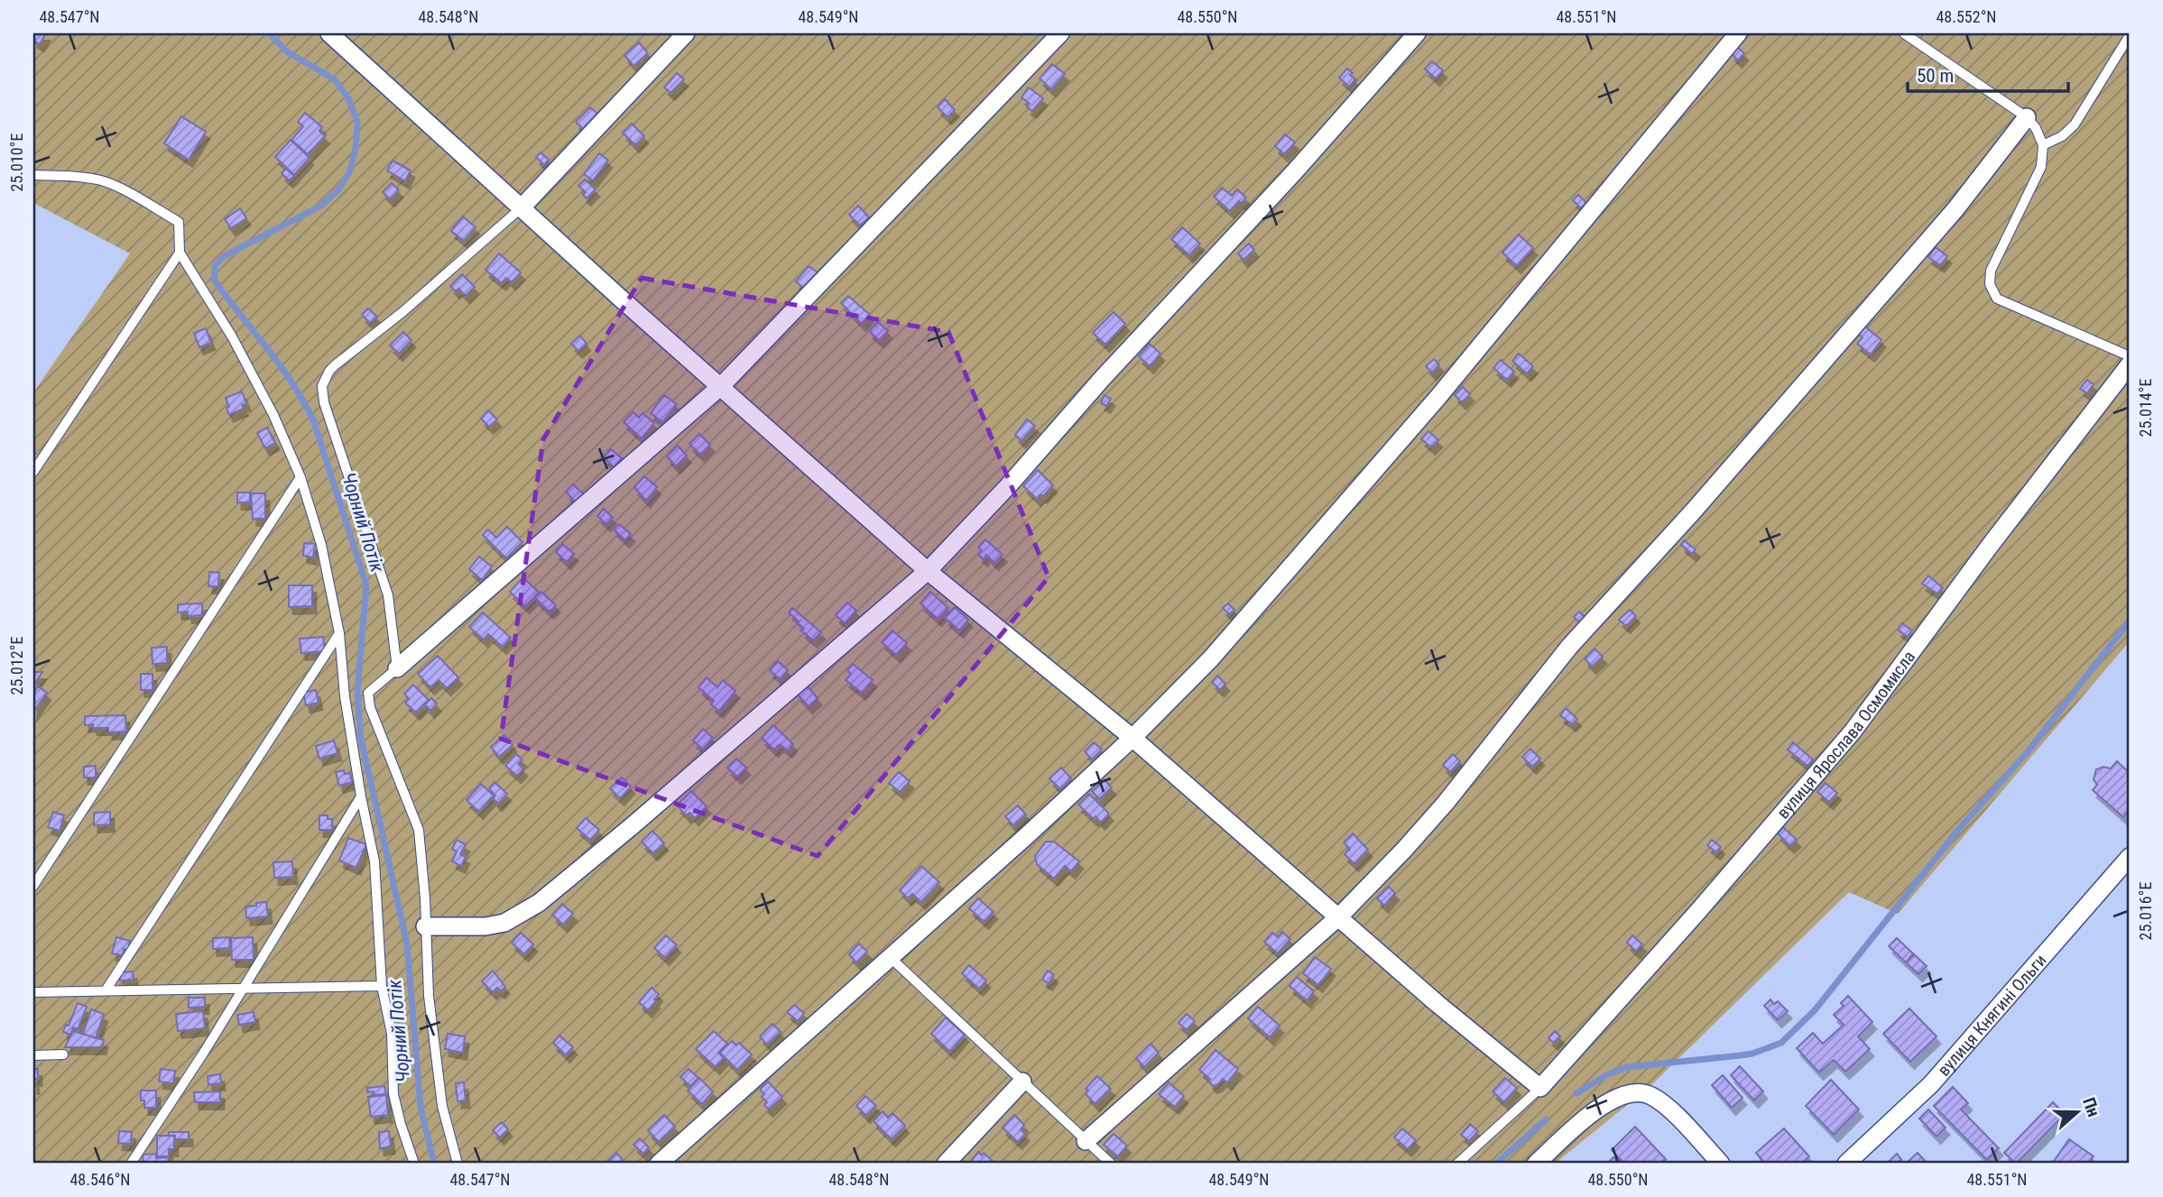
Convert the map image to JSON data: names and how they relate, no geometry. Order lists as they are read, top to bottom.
{
  "streets": {
    "street": ["вулиця Ярослава Осмомисла", "вулиця Княгині Ольги"]
  },
  "water": ["Чорний Потік"],
  "scale_bar": "50 m",
  "north": "right",
  "coordinates": [
    "48.547°N",
    "48.548°N",
    "48.549°N",
    "48.550°N",
    "48.551°N",
    "48.552°N",
    "25.010°E",
    "25.014°E",
    "25.012°E",
    "25.016°E",
    "48.546°N"
  ]
}
